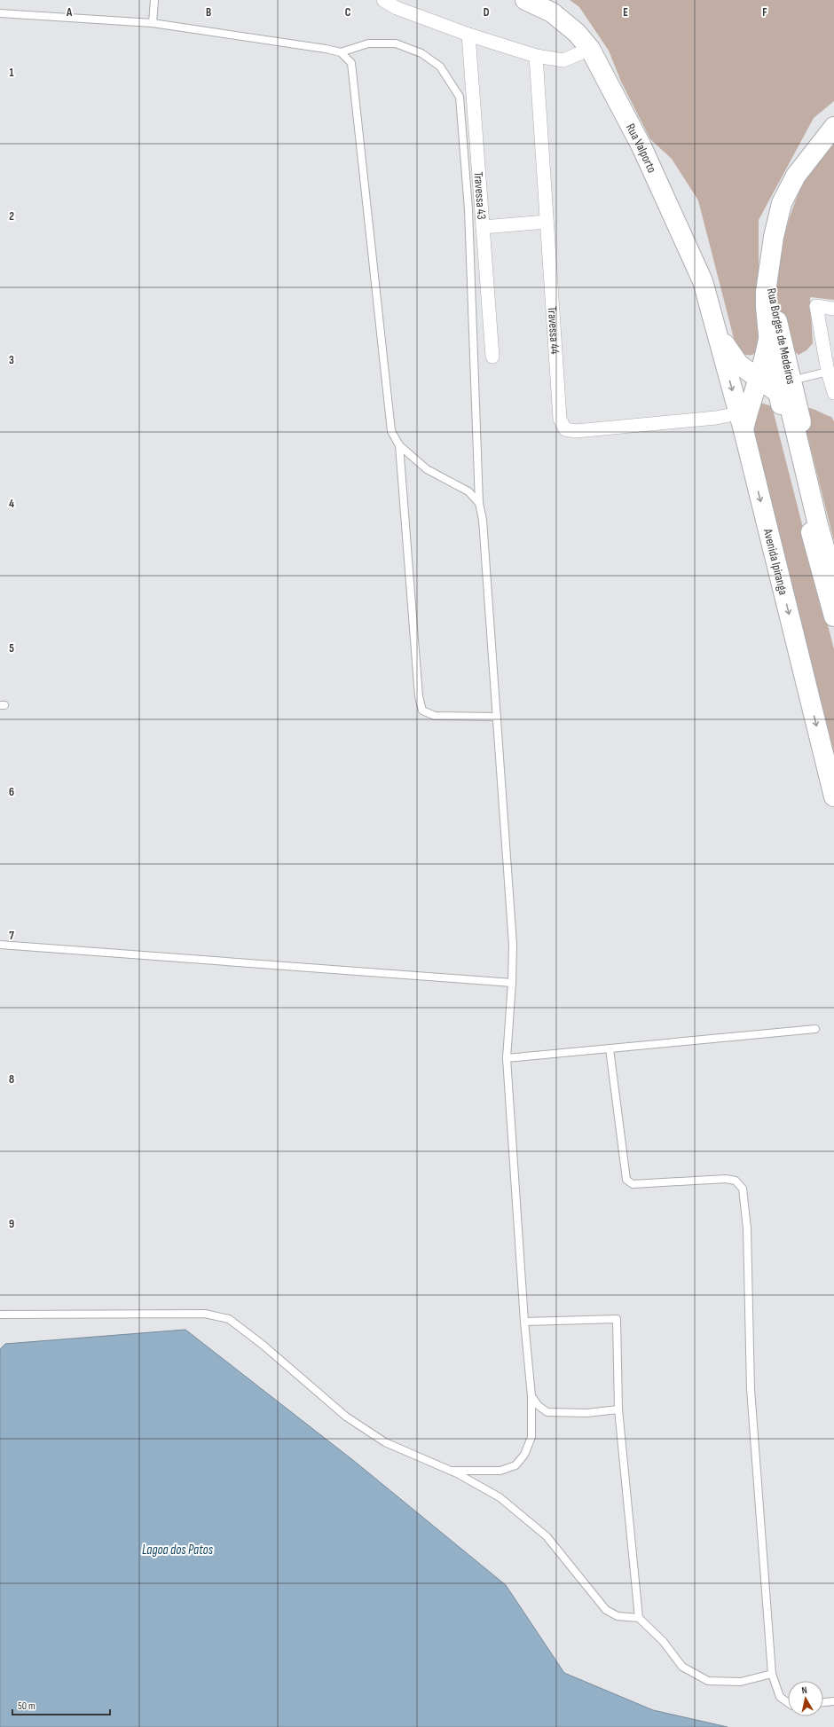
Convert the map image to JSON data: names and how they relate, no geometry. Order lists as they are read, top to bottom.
{
  "streets": {
    "main road": ["Rua Valporto", "Rua Borges de Medeiros", "Avenida Ipiranga"],
    "street": ["Travessa 43", "Travessa 44"]
  },
  "crossings": [
    ["Rua Valporto", "Avenida Ipiranga"],
    ["Travessa 44", "Avenida Ipiranga"]
  ],
  "water": ["Lagoa dos Patos"],
  "scale_bar": "50 m",
  "north": "top",
  "grid": {
    "columns": [
      "A",
      "B",
      "C",
      "D",
      "E",
      "F"
    ],
    "rows": [
      "1",
      "2",
      "3",
      "4",
      "5",
      "6",
      "7",
      "8",
      "9"
    ]
  }
}
